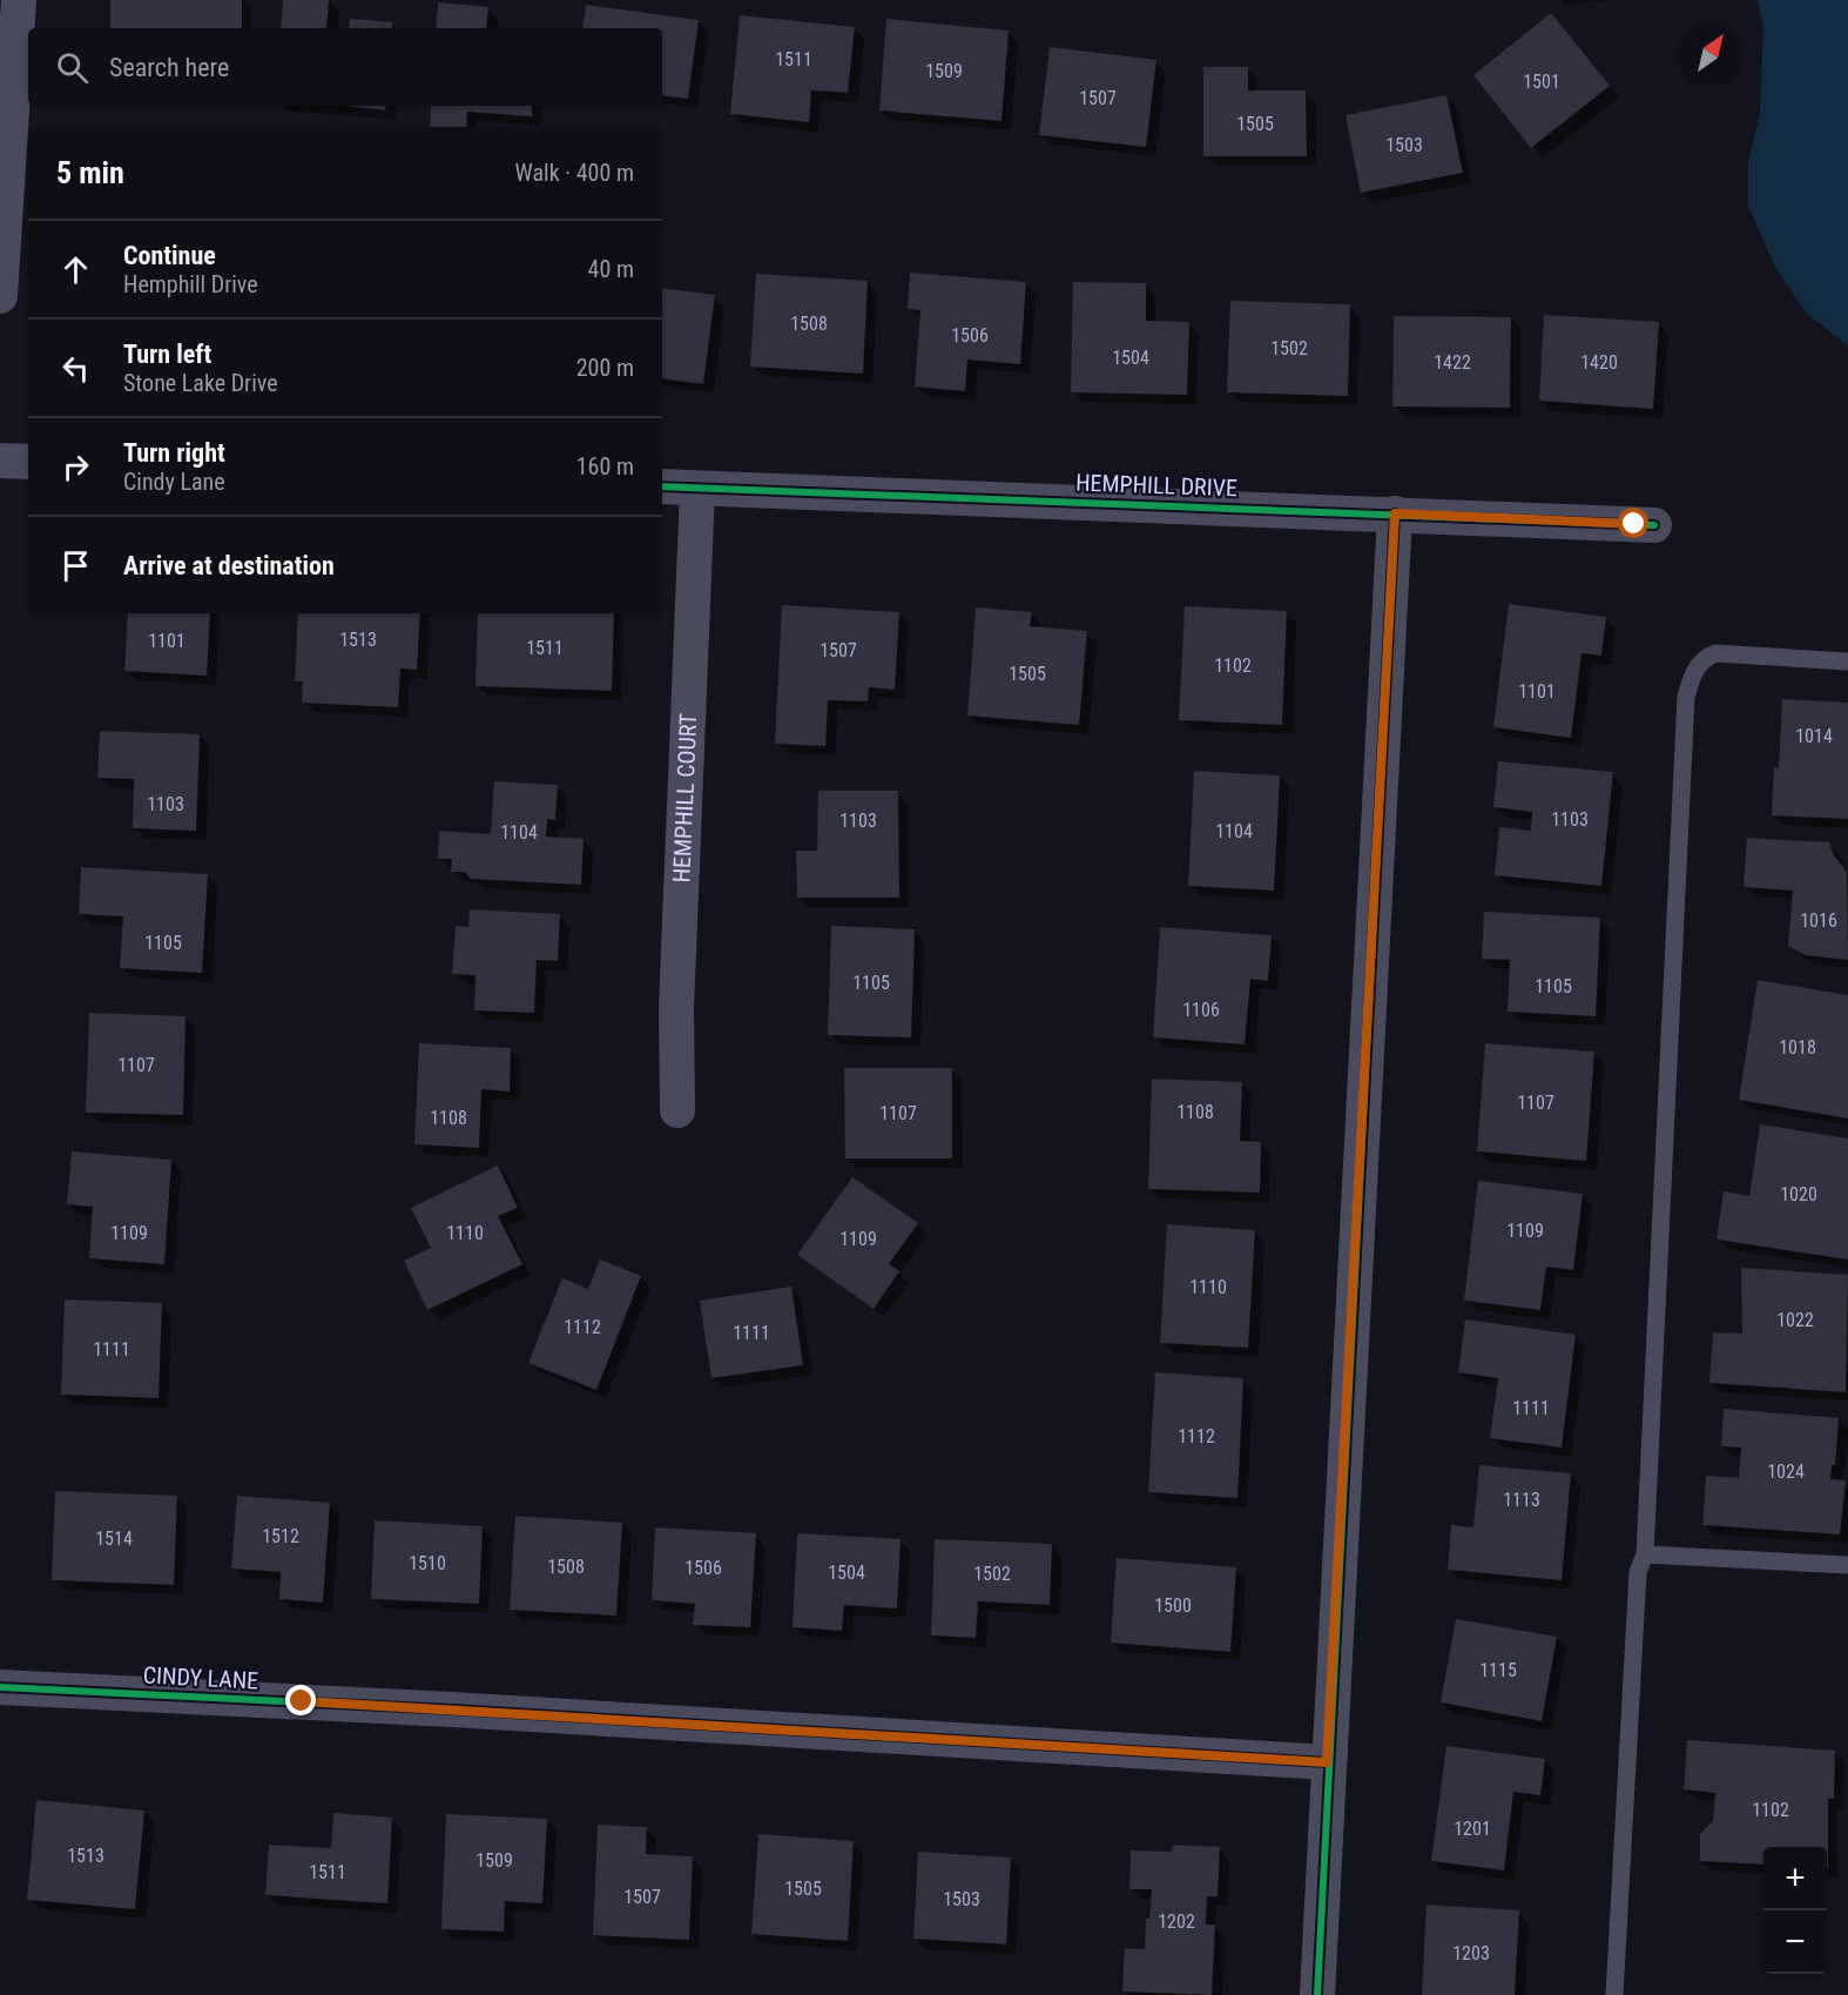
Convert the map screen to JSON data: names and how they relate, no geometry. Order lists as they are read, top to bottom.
{
  "streets": {
    "street": ["HEMPHILL DRIVE", "HEMPHILL COURT", "CINDY LANE"]
  },
  "crossings": [
    ["HEMPHILL DRIVE", "HEMPHILL COURT"]
  ],
  "house_numbers": [
    "1511",
    "1509",
    "1501",
    "1507",
    "1505",
    "1503",
    "1508",
    "1506",
    "1502",
    "1504",
    "1422",
    "1420",
    "1513",
    "1101",
    "1511",
    "1507",
    "1102",
    "1505",
    "1101",
    "1014",
    "1103",
    "1103",
    "1103",
    "1104",
    "1104",
    "1016",
    "1105",
    "1105",
    "1105",
    "1106",
    "1018",
    "1107",
    "1107",
    "1108",
    "1107",
    "1108",
    "1020",
    "1109",
    "1109",
    "1110",
    "1109",
    "1110",
    "1022",
    "1112",
    "1111",
    "1111",
    "1111",
    "1112",
    "1024",
    "1113",
    "1512",
    "1514",
    "1510",
    "1508",
    "1506",
    "1504",
    "1502",
    "1500",
    "1115",
    "1102",
    "1201",
    "1513",
    "1509",
    "1511",
    "1505",
    "1507",
    "1503",
    "1202",
    "1203"
  ],
  "north": "top right",
  "page": {
    "search": "Search here",
    "heading": ["5 min", "Walk · 400 m"],
    "list": [
      ["Continue", "Hemphill Drive", "40 m"],
      ["Turn left", "Stone Lake Drive", "200 m"],
      ["Turn right", "Cindy Lane", "160 m"],
      "Arrive at destination"
    ],
    "map_buttons": ["+", "−"]
  }
}
